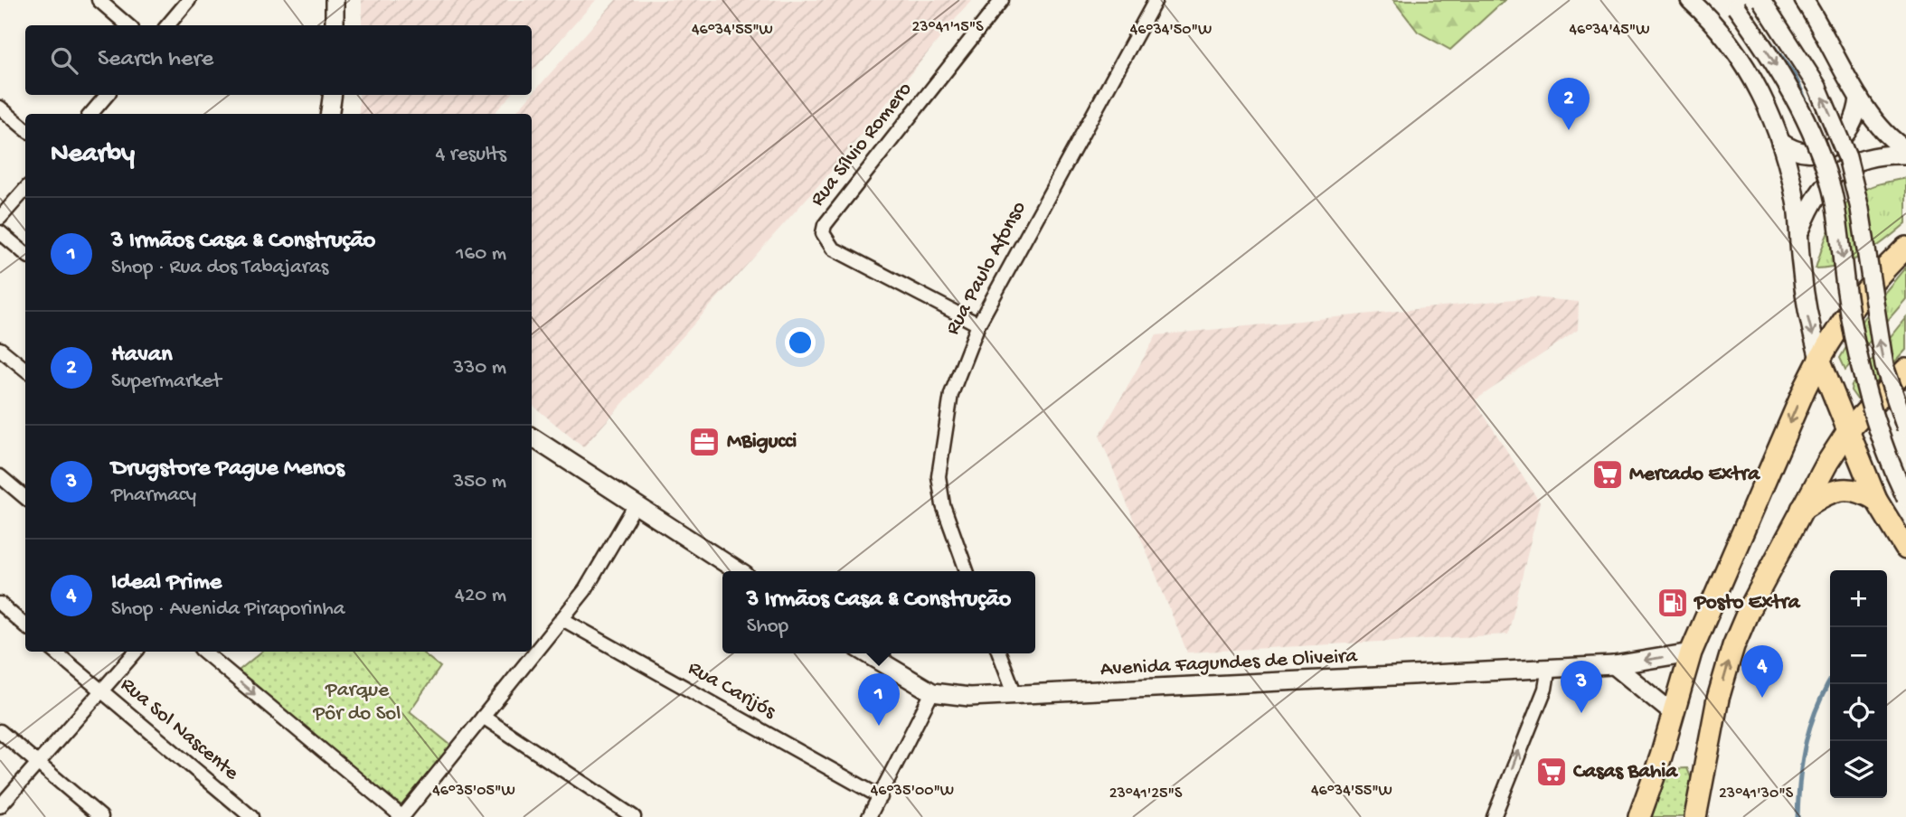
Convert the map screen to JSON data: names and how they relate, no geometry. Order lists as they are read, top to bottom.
{
  "streets": {
    "main road": ["Avenida Fagundes de Oliveira"],
    "street": [
      "Rua Sílvio Romero",
      "Rua Paulo Afonso",
      "Rua Carijós",
      "Rua Sol Nascente"
    ]
  },
  "crossings": [
    ["Rua Sílvio Romero", "Rua Paulo Afonso"]
  ],
  "parks": ["Parque Pôr do Sol"],
  "places": {
    "office": ["MBigucci"],
    "supermarket": ["Mercado Extra", "Casas Bahia"],
    "fuel station": ["Posto Extra"]
  },
  "page": {
    "search": "Search here",
    "pins": [
      "2",
      "4",
      "3",
      "1"
    ],
    "heading": ["Nearby", "4 results"],
    "list": [
      {
        "mark": "1",
        "name": "3 Irmãos Casa & Construção",
        "note": "Shop · Rua dos Tabajaras",
        "value": "160 m"
      },
      {
        "mark": "2",
        "name": "Havan",
        "note": "Supermarket",
        "value": "330 m"
      },
      {
        "mark": "3",
        "name": "Drugstore Pague Menos",
        "note": "Pharmacy",
        "value": "350 m"
      },
      {
        "mark": "4",
        "name": "Ideal Prime",
        "note": "Shop · Avenida Piraporinha",
        "value": "420 m"
      }
    ],
    "map_buttons": ["+", "−"],
    "popup": ["3 Irmãos Casa & Construção", "Shop"]
  },
  "coordinates": [
    "23°41'15\"S",
    "46°34'55\"W",
    "46°34'50\"W",
    "46°34'45\"W",
    "46°35'05\"W",
    "46°35'00\"W",
    "23°41'25\"S",
    "23°41'30\"S"
  ]
}
